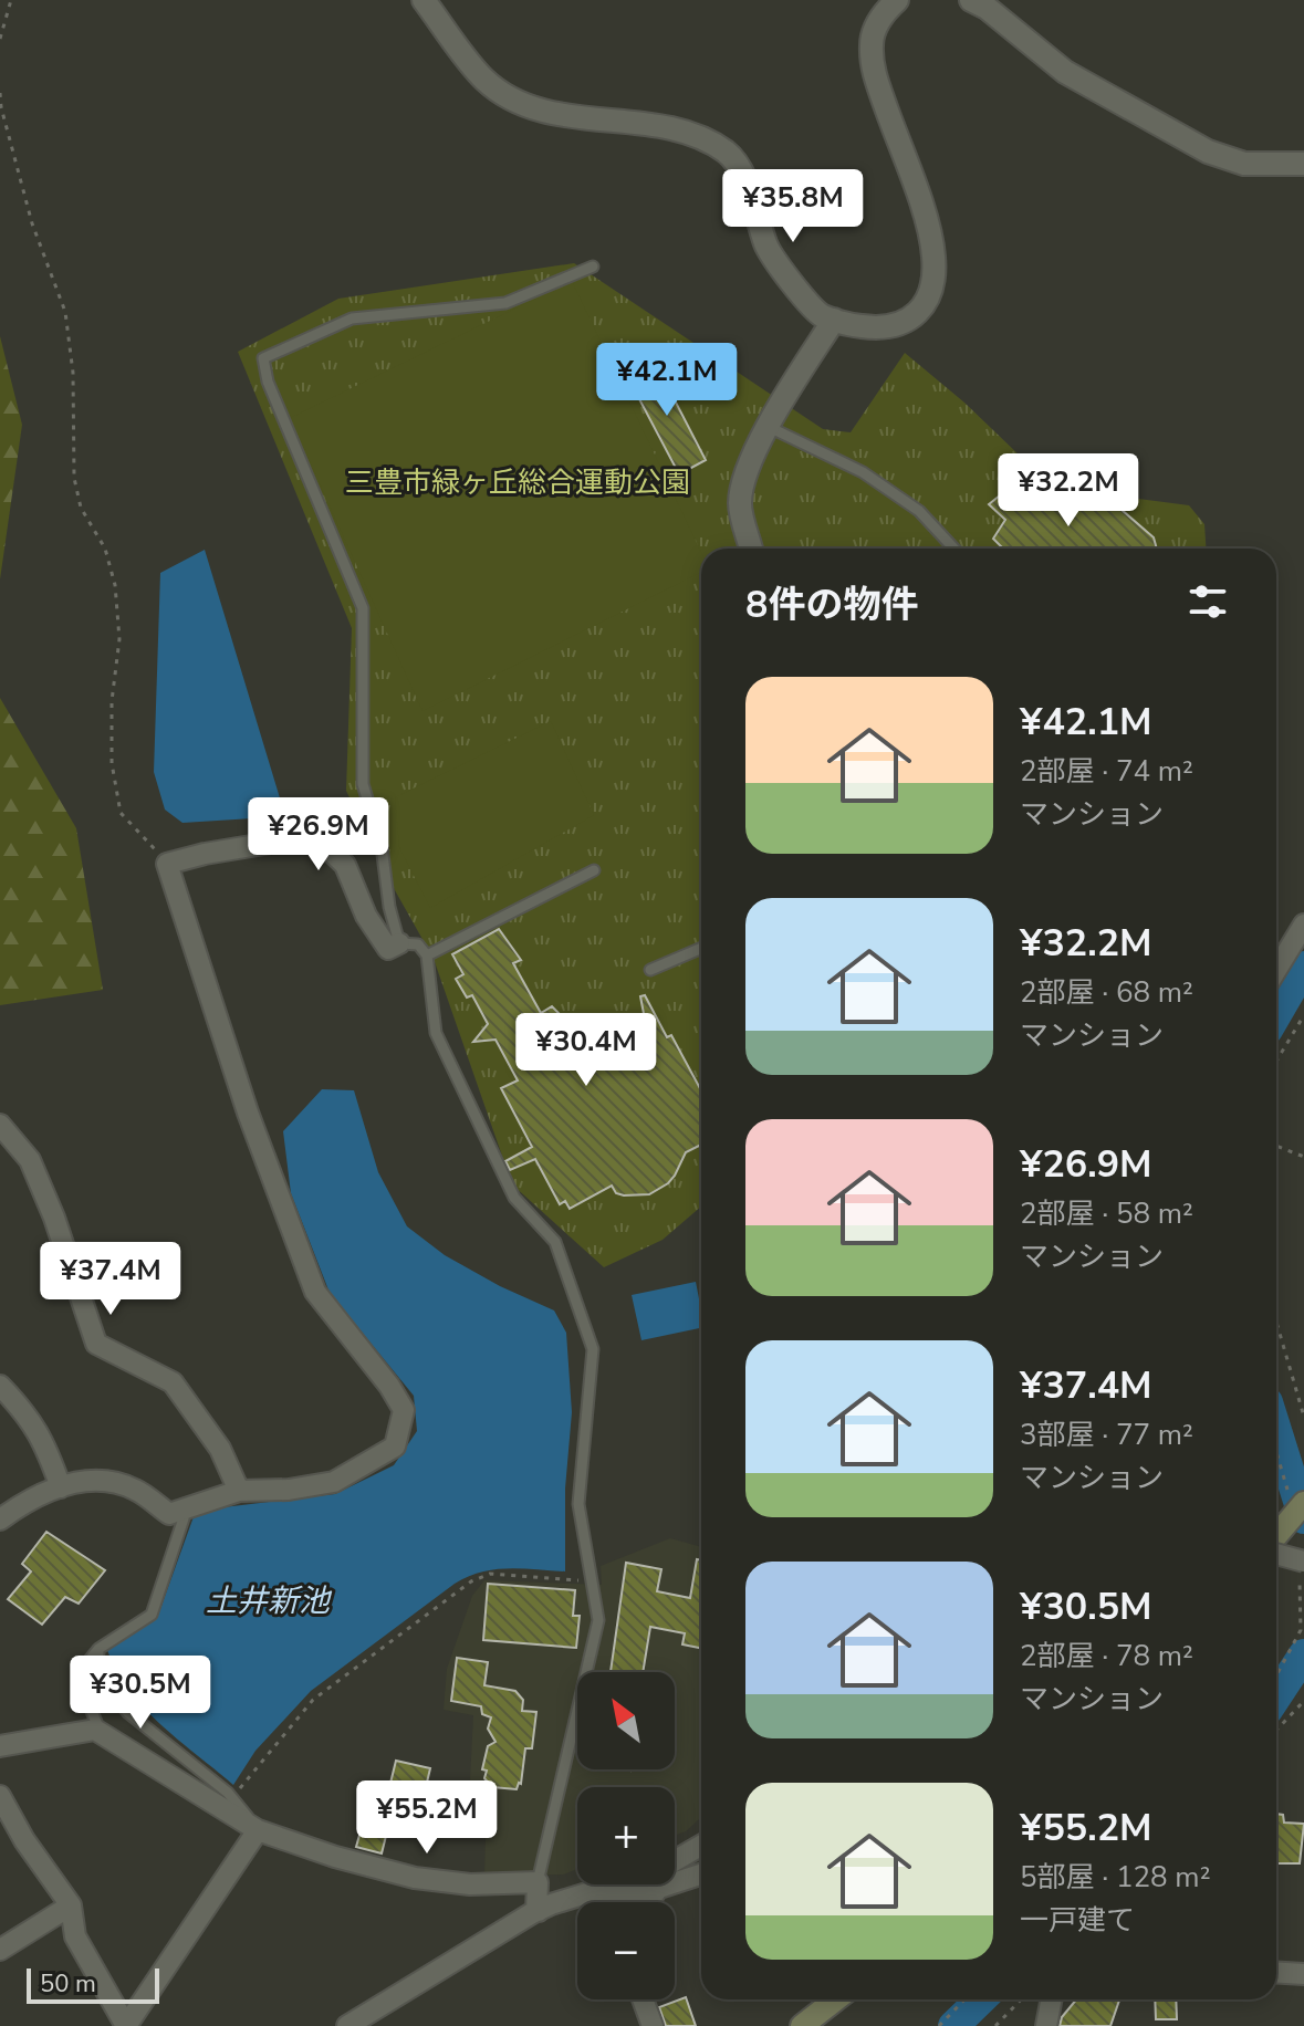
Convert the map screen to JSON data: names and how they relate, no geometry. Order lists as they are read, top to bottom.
{
  "water": ["土井新池"],
  "parks": ["三豊市緑ヶ丘総合運動公園"],
  "scale_bar": "50 m",
  "north": "top left",
  "page": {
    "price": [
      "¥35.8M",
      "¥42.1M",
      "¥32.2M",
      "¥26.9M",
      "¥30.4M",
      "¥37.4M",
      "¥30.5M",
      "¥55.2M"
    ],
    "heading": "8件の物件",
    "list": [
      {
        "name": "¥42.1M",
        "note": "2部屋 · 74 m² · マンション"
      },
      {
        "name": "¥32.2M",
        "note": "2部屋 · 68 m² · マンション"
      },
      {
        "name": "¥26.9M",
        "note": "2部屋 · 58 m² · マンション"
      },
      {
        "name": "¥37.4M",
        "note": "3部屋 · 77 m² · マンション"
      },
      {
        "name": "¥30.5M",
        "note": "2部屋 · 78 m² · マンション"
      },
      {
        "name": "¥55.2M",
        "note": "5部屋 · 128 m² · 一戸建て"
      }
    ],
    "map_buttons": ["+", "−"],
    "scale": "50 m"
  }
}
